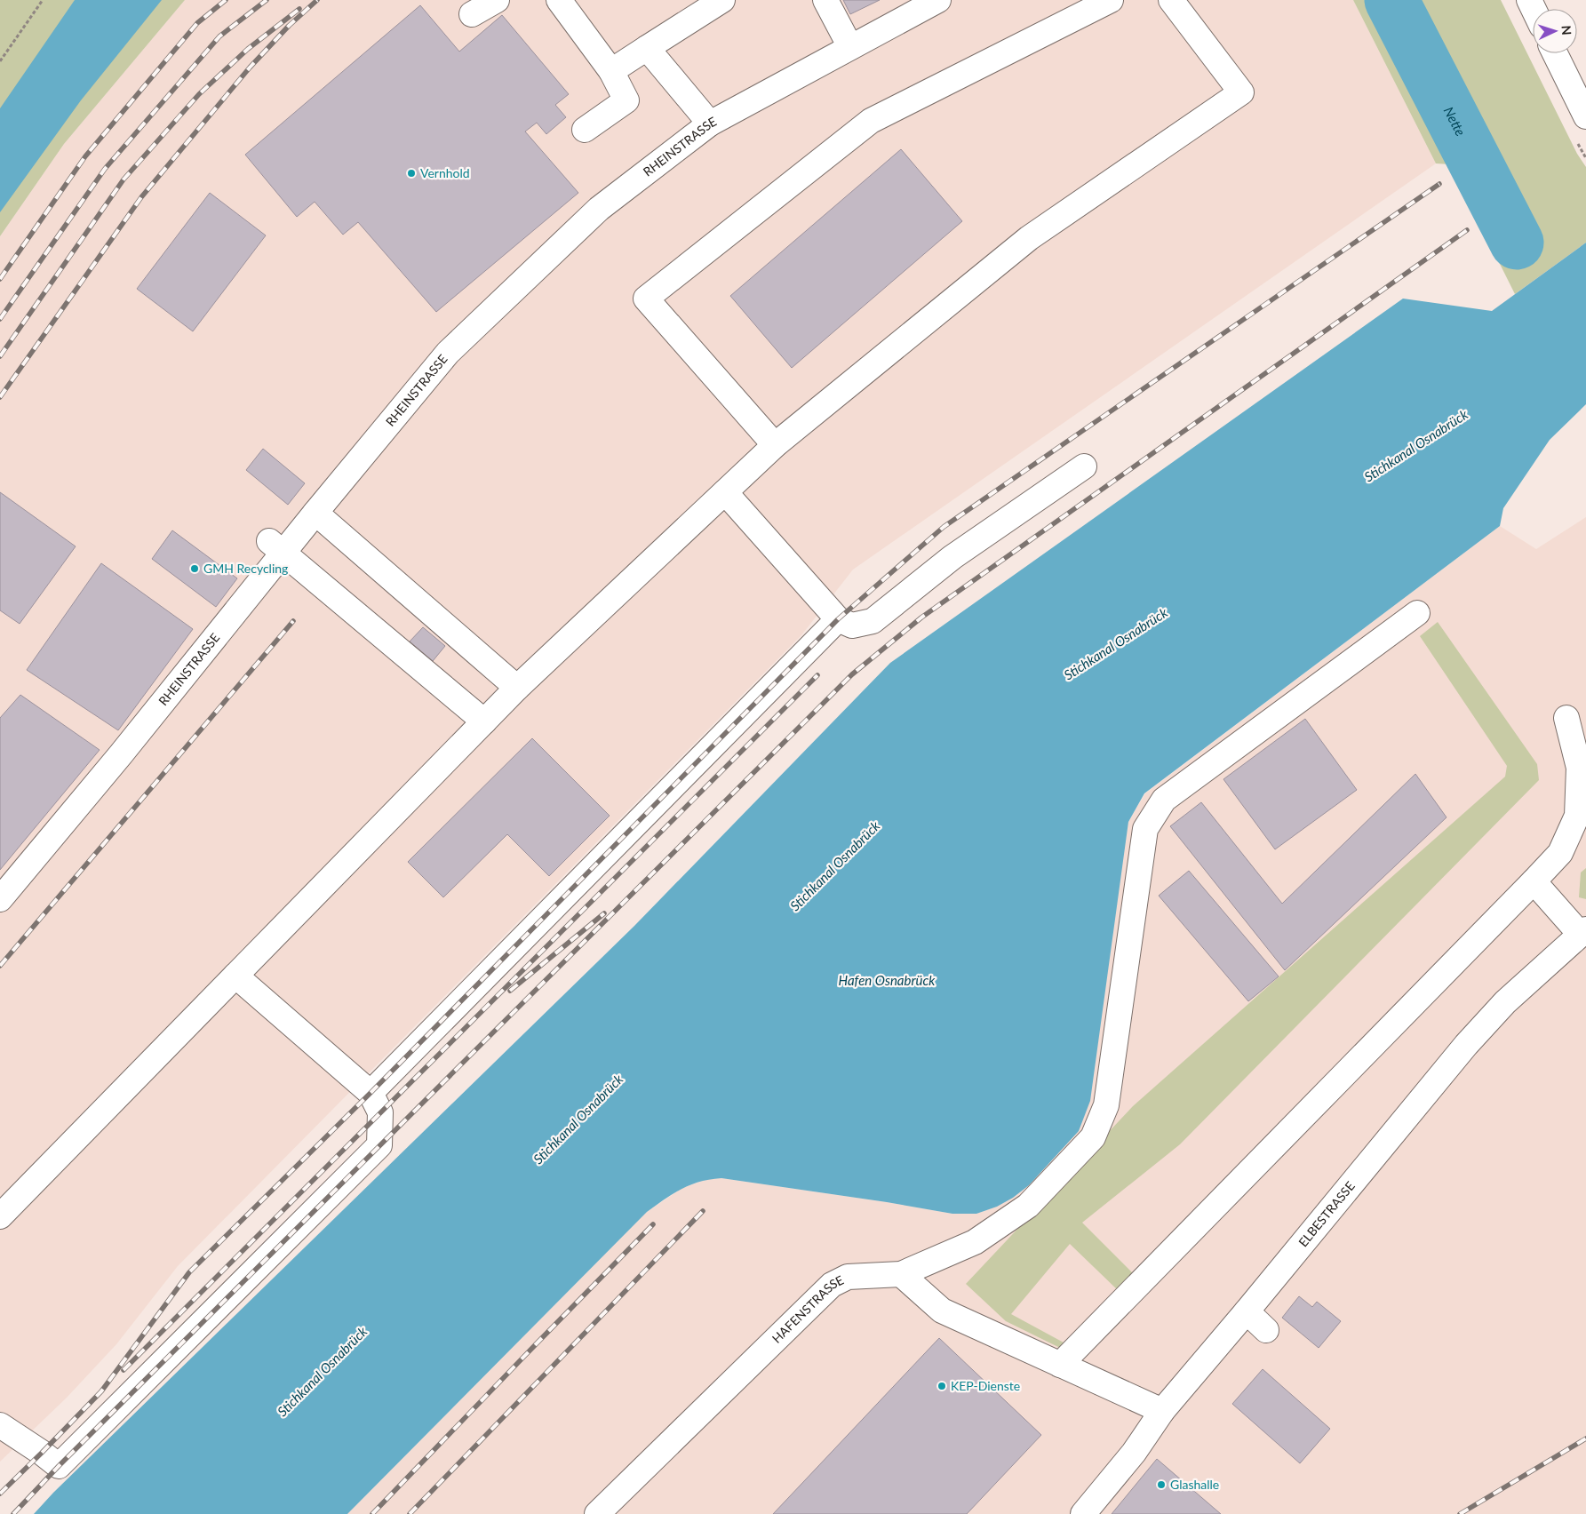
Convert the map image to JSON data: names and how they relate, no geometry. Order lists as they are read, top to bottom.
{
  "streets": {
    "street": ["RHEINSTRASSE", "ELBESTRASSE", "HAFENSTRASSE"]
  },
  "water": ["Nette", "Stichkanal Osnabrück", "Hafen Osnabrück"],
  "places": [
    "Vernhold",
    "GMH Recycling",
    "KEP-Dienste",
    "Glashalle"
  ],
  "north": "right"
}
